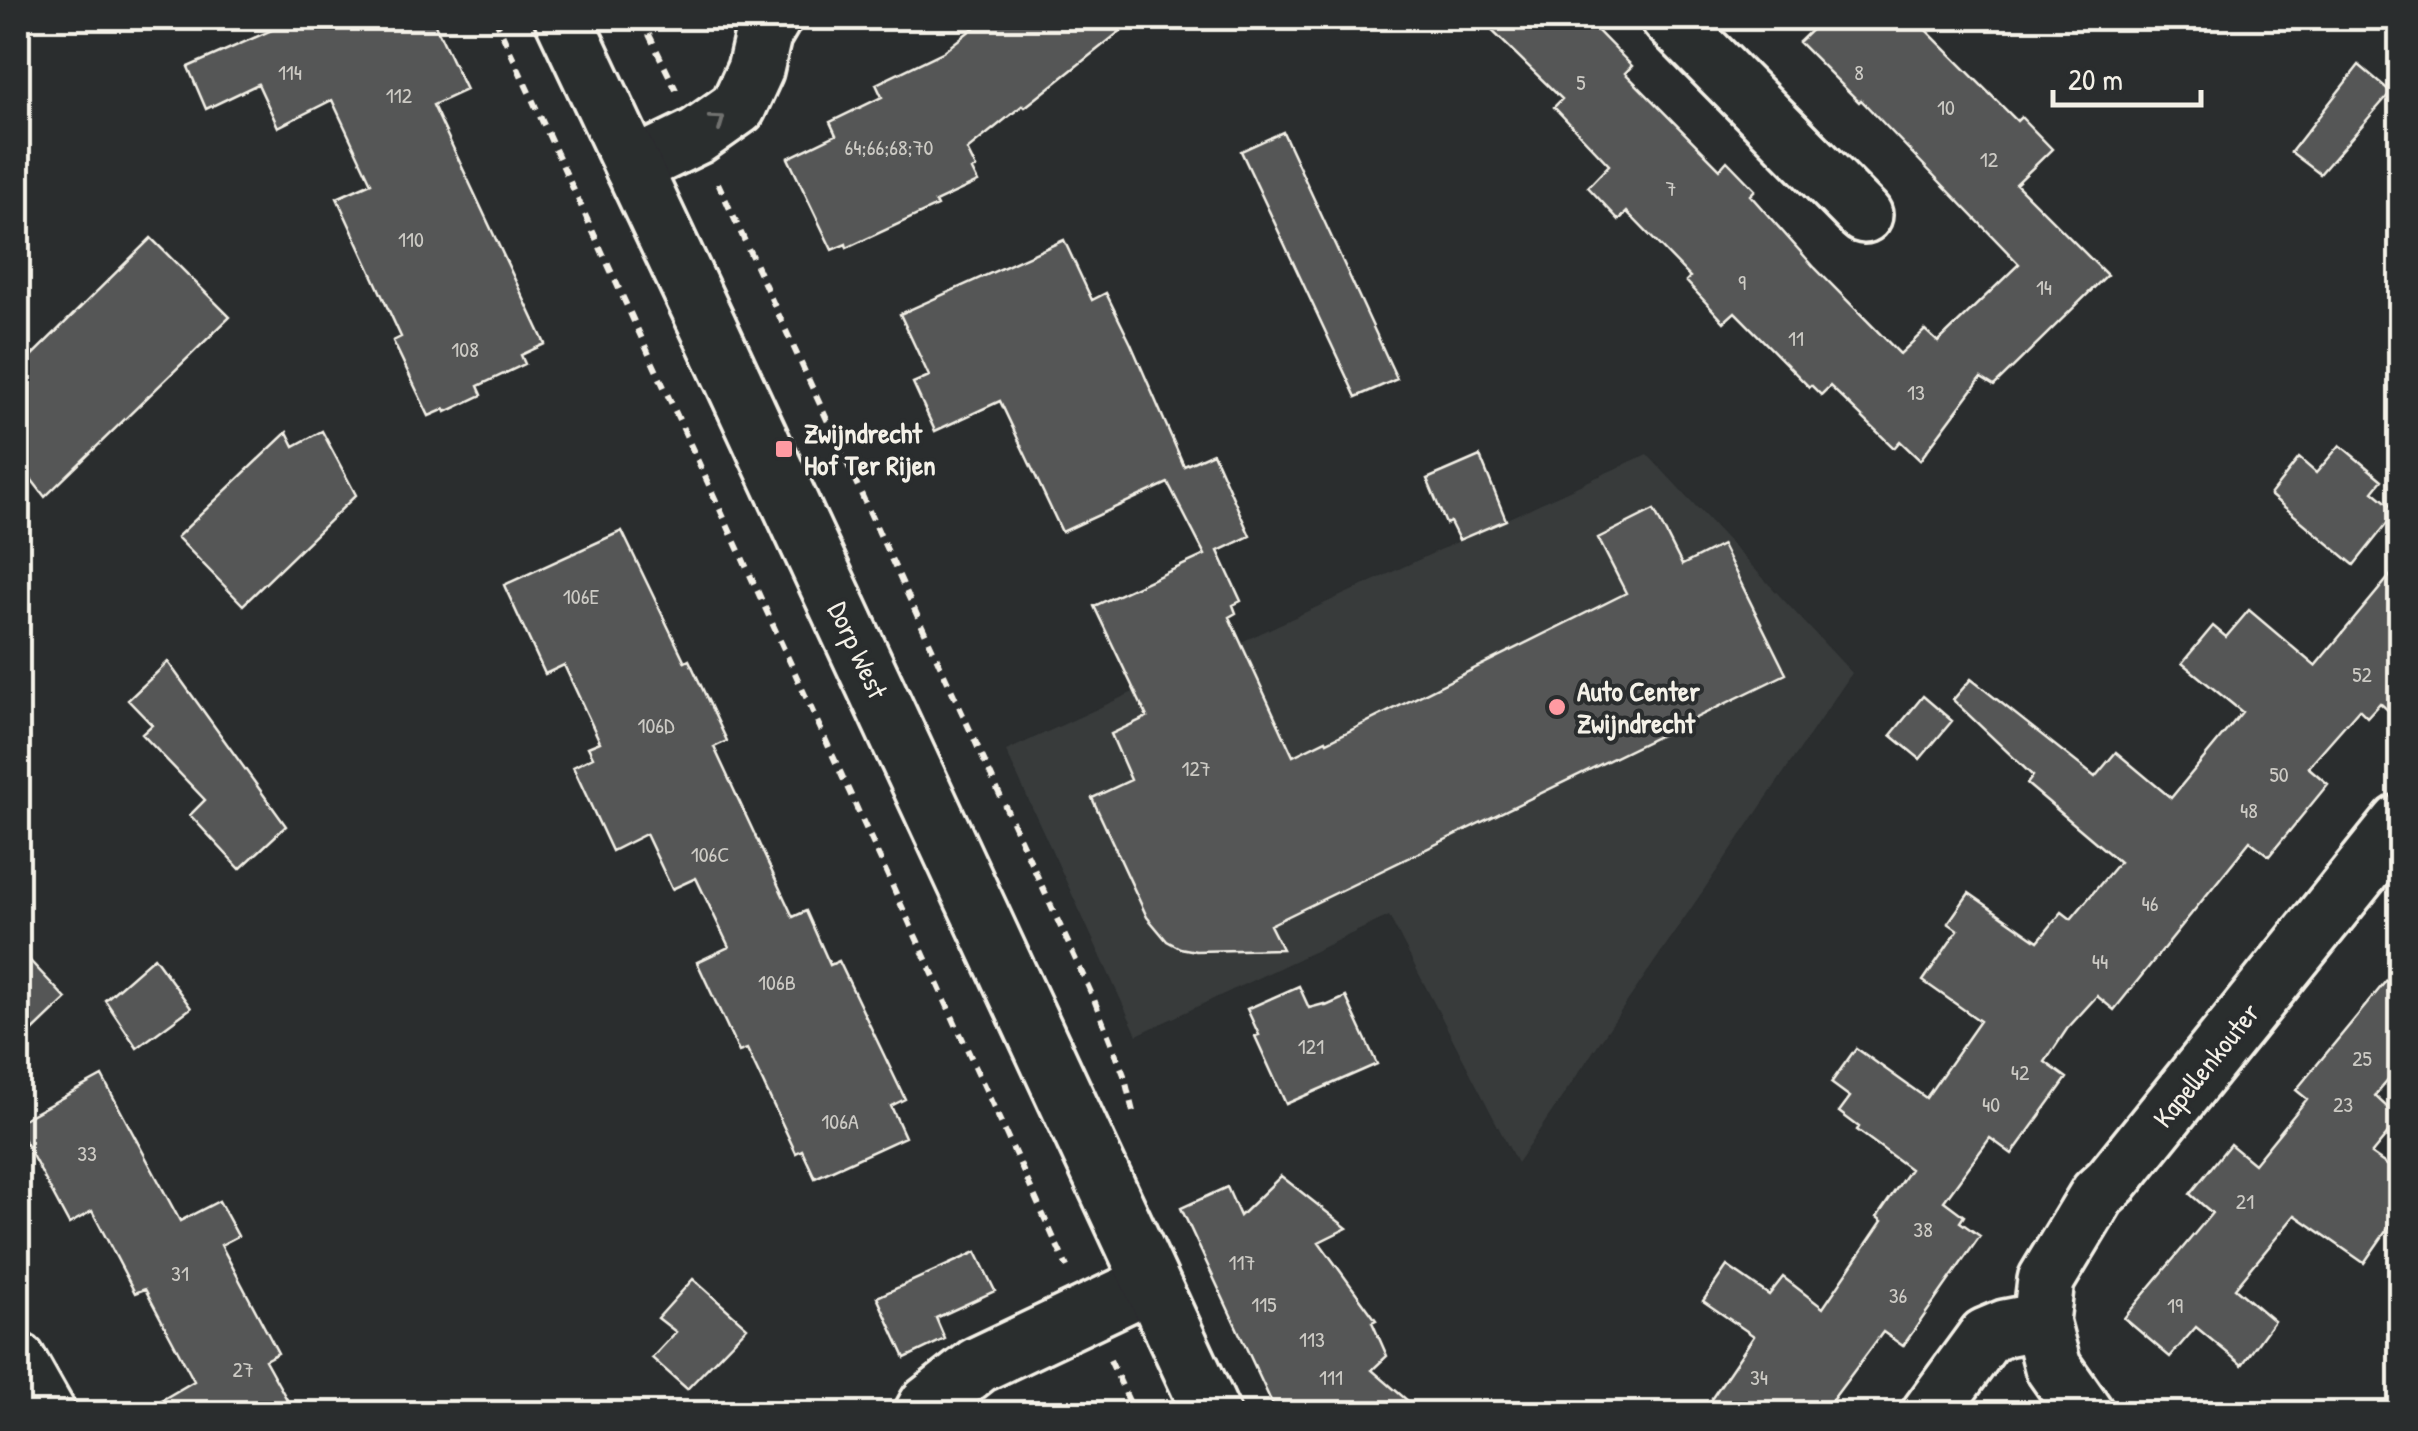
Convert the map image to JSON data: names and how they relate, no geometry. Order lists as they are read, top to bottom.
{
  "streets": {
    "street": ["Dorp West", "Kapellenkouter"]
  },
  "places": {
    "transit": ["Zwijndrecht Hof Ter Rijen"],
    "other": ["Auto Center Zwijndrecht"]
  },
  "house_numbers": [
    "114",
    "8",
    "5",
    "112",
    "10",
    "64;66;68;70",
    "12",
    "7",
    "110",
    "9",
    "14",
    "11",
    "108",
    "13",
    "106E",
    "52",
    "106D",
    "127",
    "50",
    "48",
    "106C",
    "46",
    "44",
    "106B",
    "121",
    "25",
    "42",
    "40",
    "23",
    "106A",
    "33",
    "21",
    "38",
    "117",
    "31",
    "36",
    "115",
    "19",
    "113",
    "27",
    "111",
    "34"
  ],
  "scale_bar": "20 m"
}
